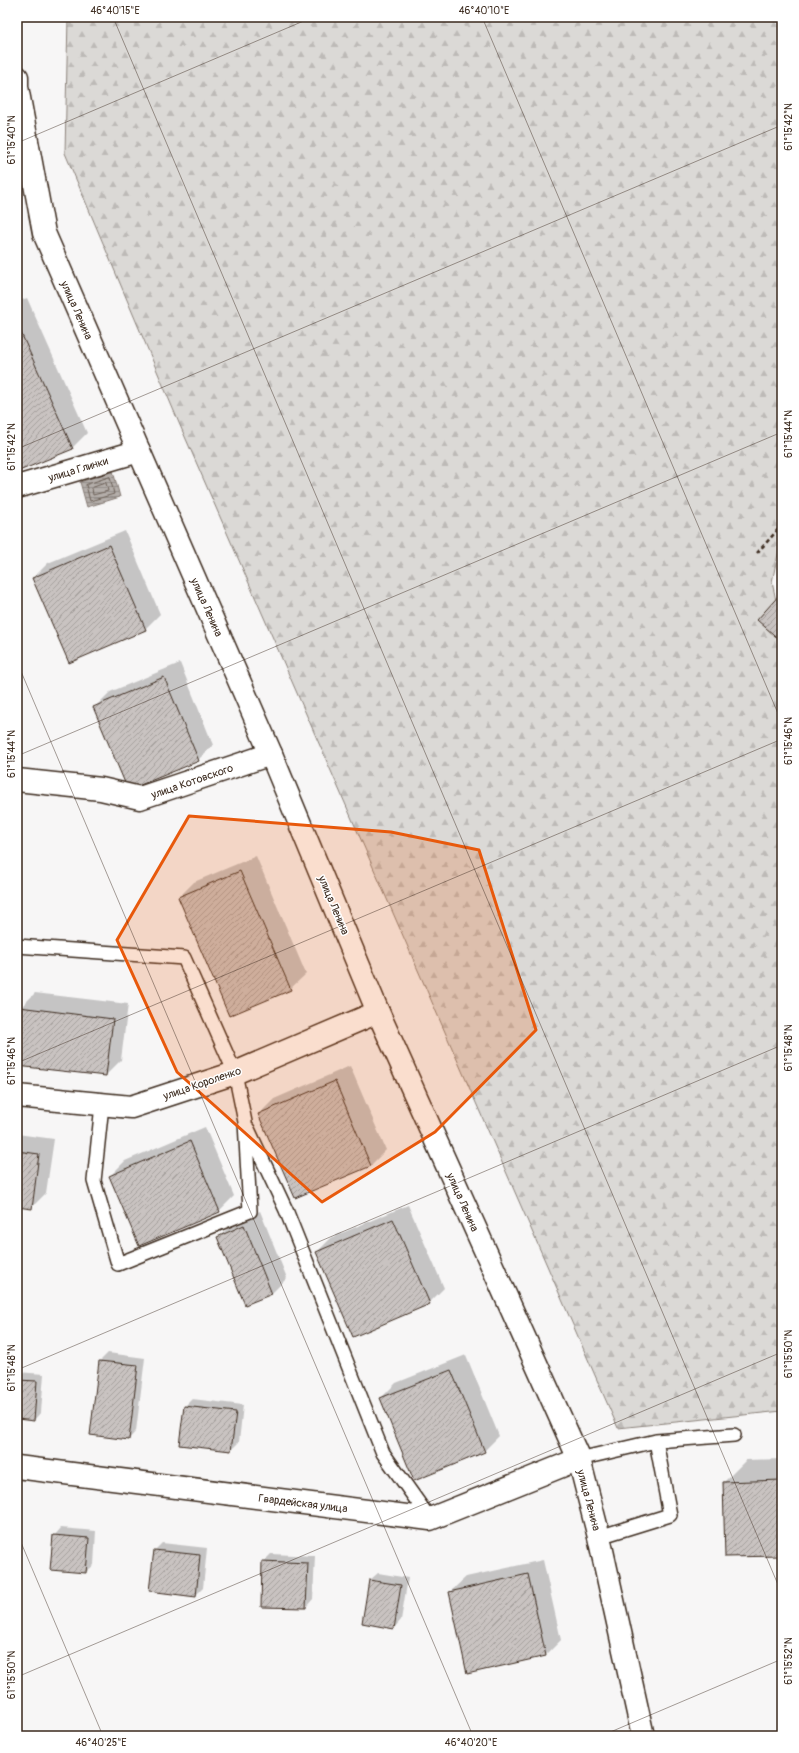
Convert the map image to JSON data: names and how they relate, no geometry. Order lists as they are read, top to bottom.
{
  "streets": {
    "main road": [
      "улица Ленина",
      "улица Глинки",
      "улица Котовского",
      "улица Короленко",
      "Гвардейская улица"
    ]
  },
  "crossings": [
    ["улица Ленина", "улица Глинки"],
    ["улица Ленина", "улица Котовского"],
    ["улица Ленина", "улица Короленко"],
    ["улица Ленина", "Гвардейская улица"]
  ],
  "coordinates": [
    "46°40'15\"E",
    "46°40'10\"E",
    "61°15'42\"N",
    "61°15'40\"N",
    "61°15'44\"N",
    "61°15'46\"N",
    "61°15'48\"N",
    "61°15'50\"N",
    "61°15'52\"N",
    "46°40'25\"E",
    "46°40'20\"E"
  ]
}
